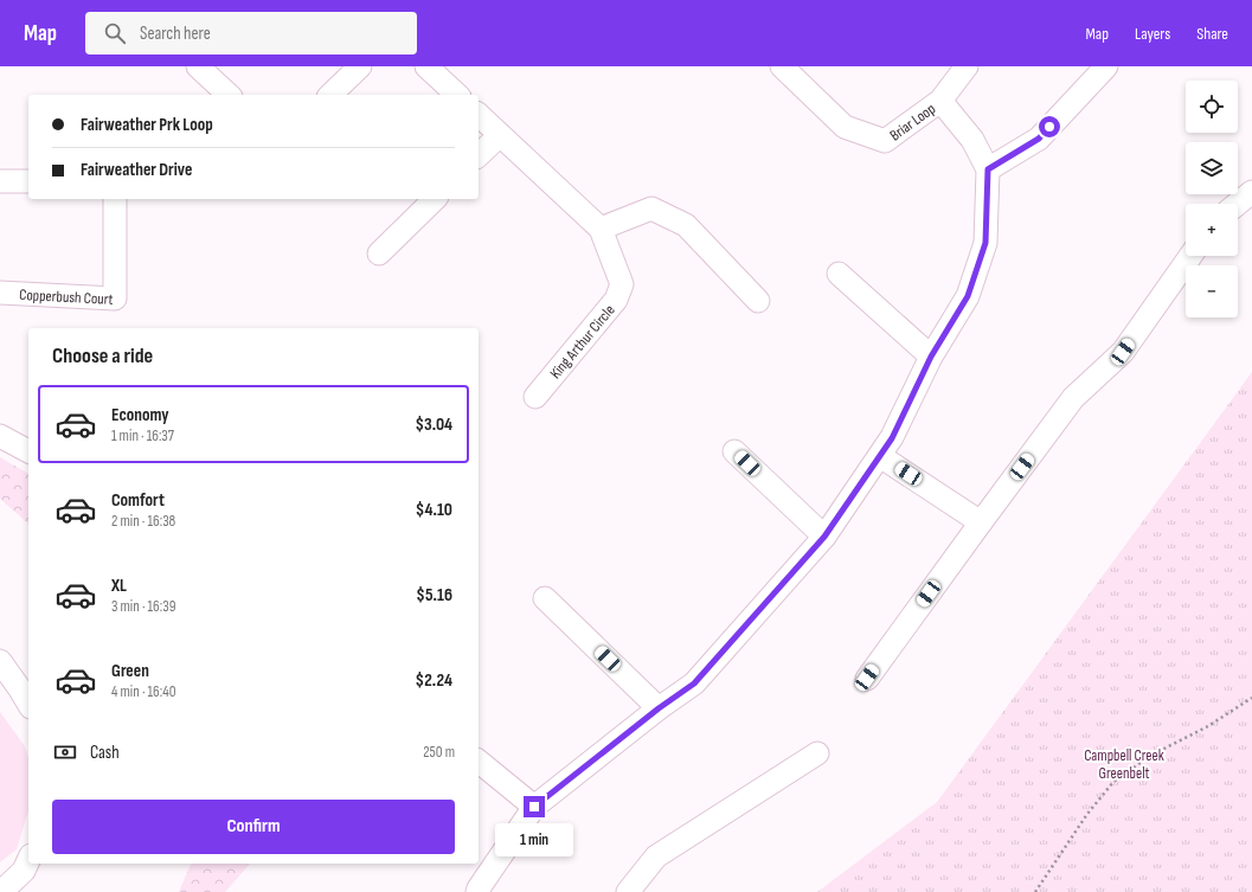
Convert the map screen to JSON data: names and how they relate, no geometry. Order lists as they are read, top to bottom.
{
  "streets": {
    "street": ["Briar Loop", "Copperbush Court", "King Arthur Circle"]
  },
  "parks": ["Campbell Creek Greenbelt"],
  "page": {
    "header": "Map",
    "search": "Search here",
    "nav": ["Map", "Layers", "Share"],
    "map_buttons": ["+", "−"],
    "banner": ["Fairweather Prk Loop", "Fairweather Drive"],
    "heading": "Choose a ride",
    "list": [
      {
        "name": "Economy",
        "note": "1 min · 16:37",
        "value": "$3.04"
      },
      {
        "name": "Comfort",
        "note": "2 min · 16:38",
        "value": "$4.10"
      },
      {
        "name": "XL",
        "note": "3 min · 16:39",
        "value": "$5.16"
      },
      {
        "name": "Green",
        "note": "4 min · 16:40",
        "value": "$2.24"
      }
    ],
    "pay": ["Cash", "250 m"],
    "buttons": "Confirm",
    "bubble": "1 min"
  }
}
